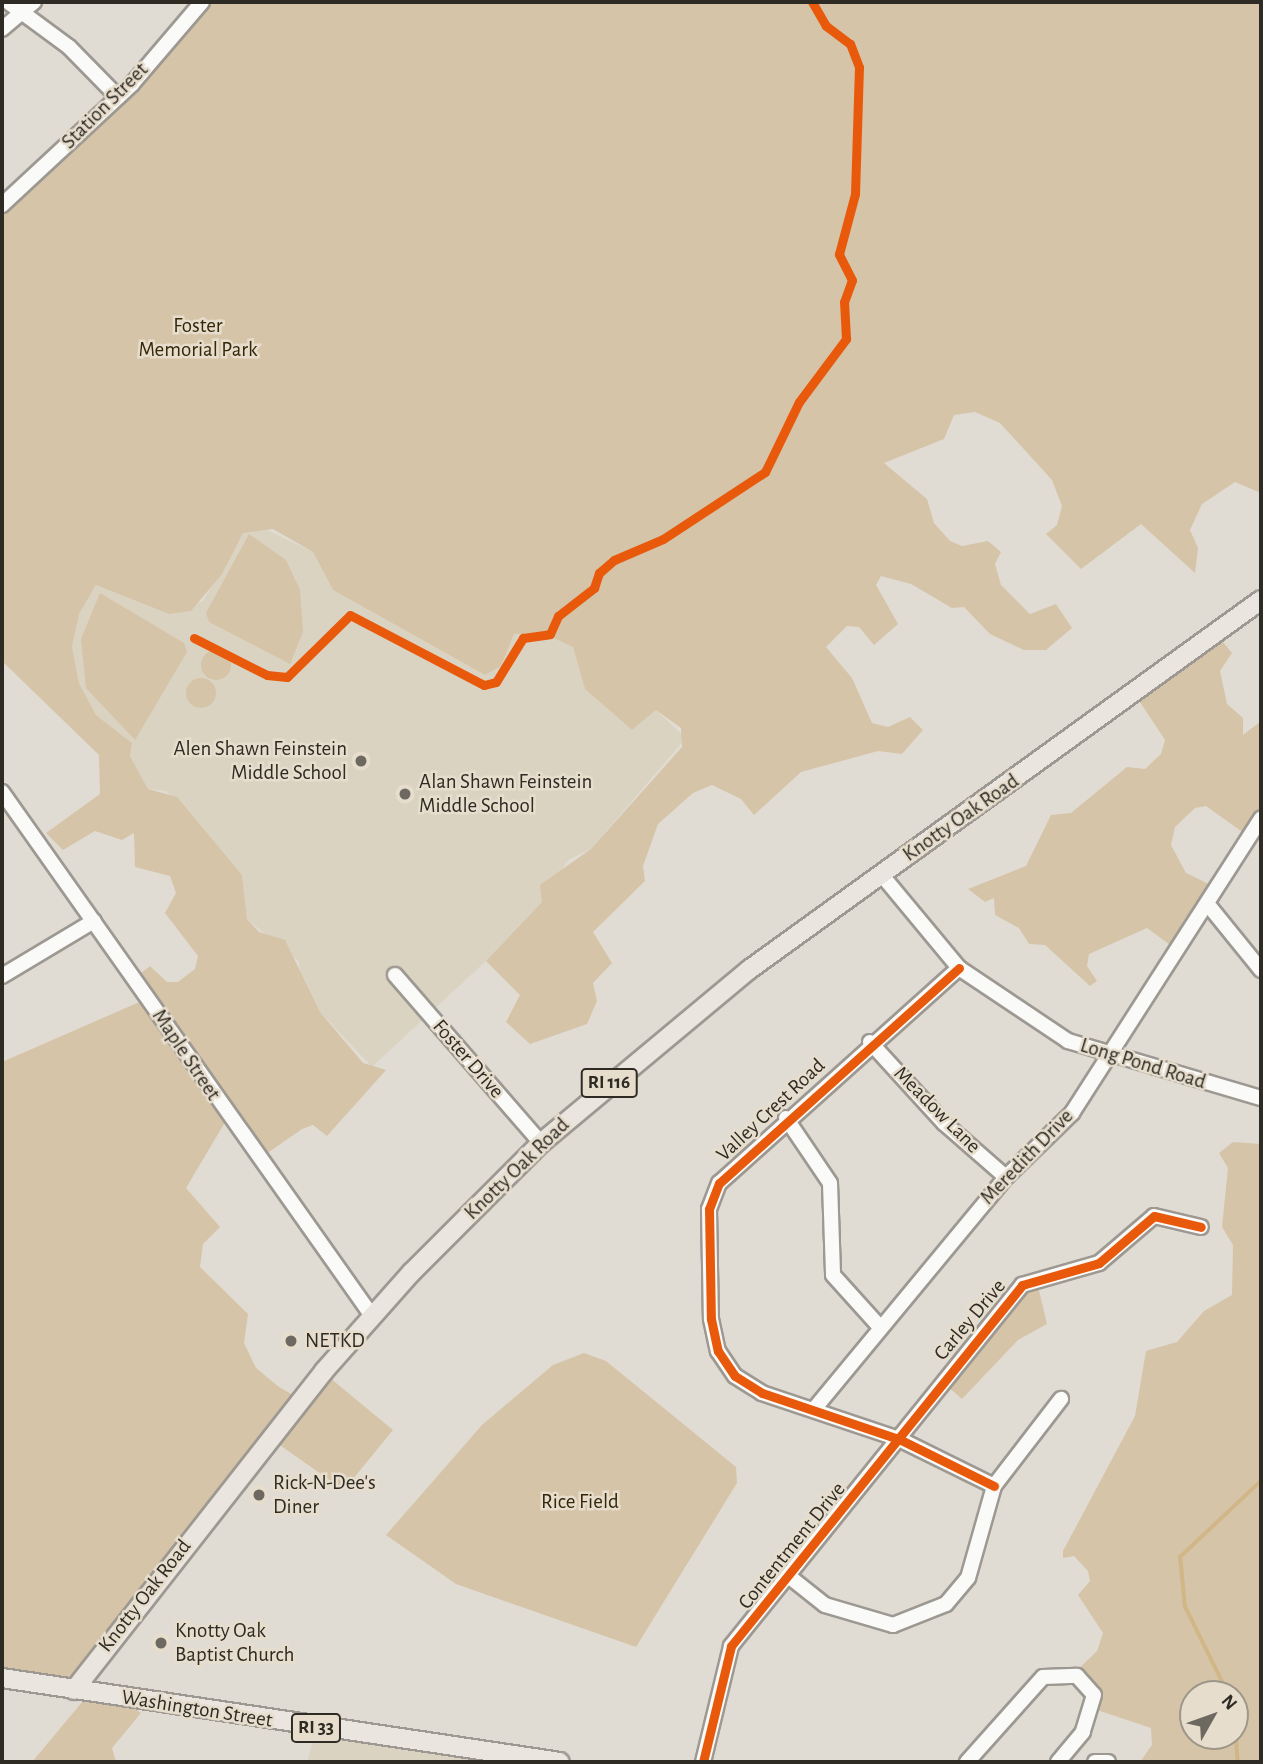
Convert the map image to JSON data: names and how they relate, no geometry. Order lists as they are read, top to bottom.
{
  "streets": {
    "main road": [
      "Knotty Oak Road",
      "RI 116",
      "Washington Street",
      "RI 33"
    ],
    "street": [
      "Station Street",
      "Maple Street",
      "Foster Drive",
      "Long Pond Road",
      "Valley Crest Road",
      "Meadow Lane",
      "Meredith Drive",
      "Carley Drive",
      "Contentment Drive"
    ]
  },
  "crossings": [
    ["Knotty Oak Road", "Maple Street"],
    ["Knotty Oak Road", "Foster Drive"],
    ["Knotty Oak Road", "Long Pond Road"],
    ["Knotty Oak Road", "Washington Street"],
    ["Long Pond Road", "Valley Crest Road"],
    ["Long Pond Road", "Meredith Drive"],
    ["Valley Crest Road", "Meadow Lane"],
    ["Valley Crest Road", "Meredith Drive"],
    ["Valley Crest Road", "Carley Drive"],
    ["Valley Crest Road", "Contentment Drive"],
    ["Meadow Lane", "Meredith Drive"],
    ["Carley Drive", "Contentment Drive"]
  ],
  "parks": ["Foster Memorial Park", "Rice Field"],
  "places": [
    "Alen Shawn Feinstein Middle School",
    "Alan Shawn Feinstein Middle School",
    "NETKD",
    "Rick-N-Dee's Diner",
    "Knotty Oak Baptist Church"
  ],
  "north": "top right"
}
